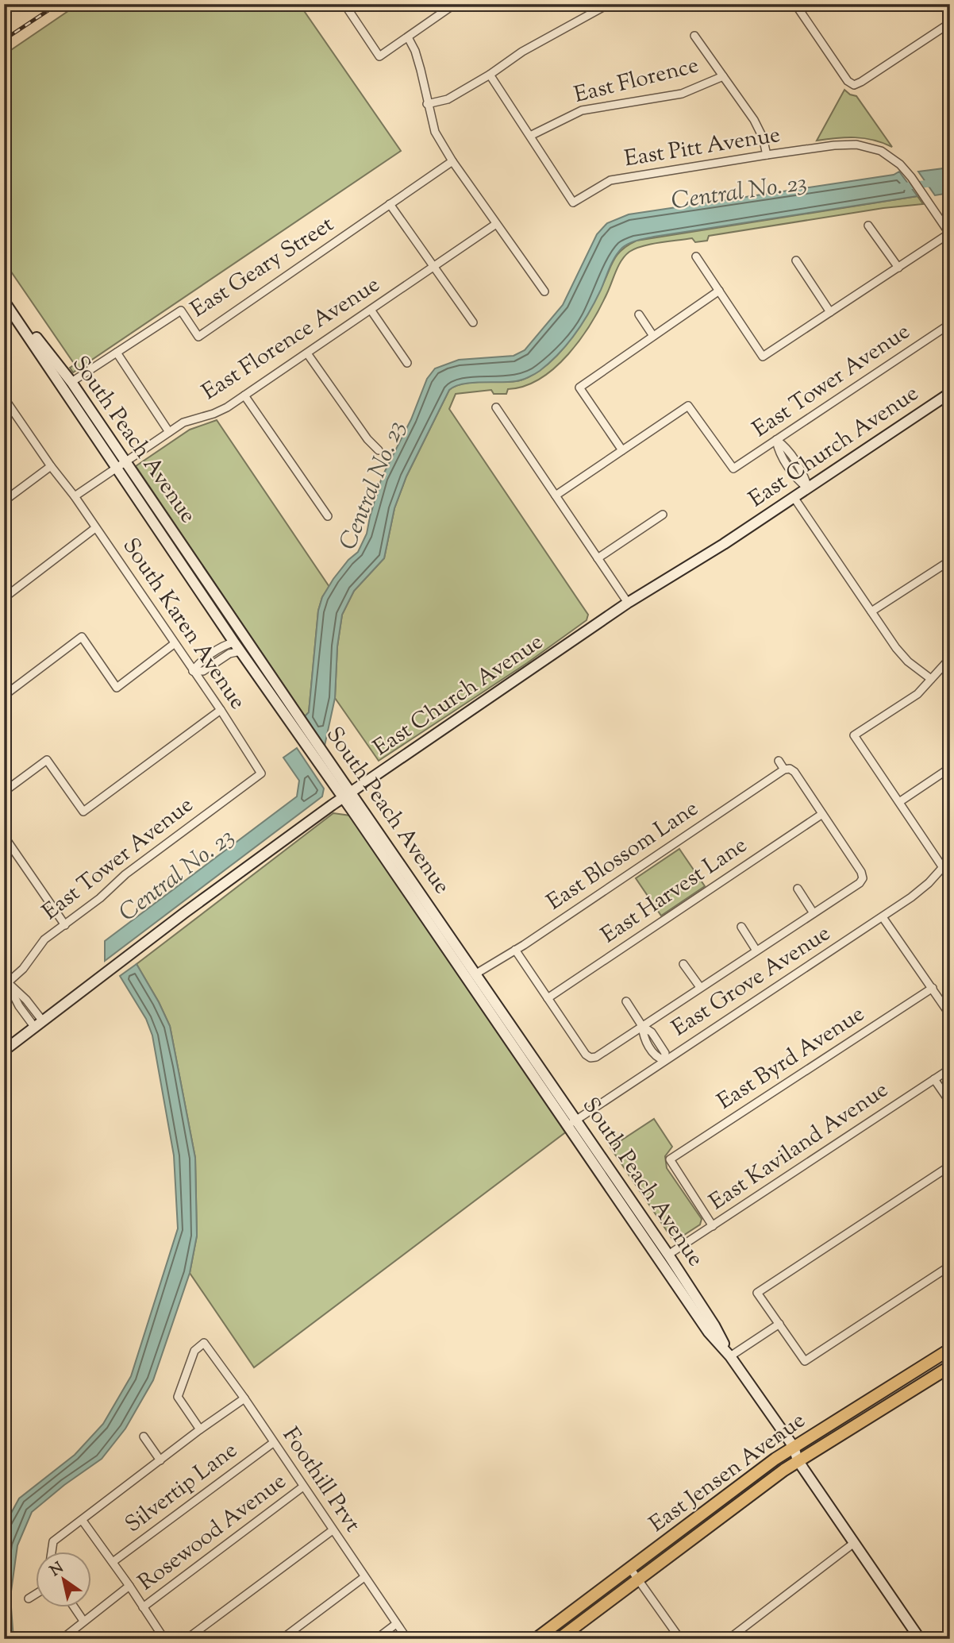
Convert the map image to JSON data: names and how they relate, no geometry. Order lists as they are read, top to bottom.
{
  "streets": {
    "main road": ["East Jensen Avenue"],
    "street": [
      "East Florence",
      "East Pitt Avenue",
      "East Geary Street",
      "East Florence Avenue",
      "East Tower Avenue",
      "South Peach Avenue",
      "East Church Avenue",
      "South Karen Avenue",
      "East Blossom Lane",
      "East Harvest Lane",
      "East Grove Avenue",
      "East Byrd Avenue",
      "East Kaviland Avenue",
      "Foothill Prvt",
      "Silvertip Lane",
      "Rosewood Avenue"
    ]
  },
  "crossings": [
    ["East Florence", "East Pitt Avenue"],
    ["East Geary Street", "South Peach Avenue"],
    ["East Florence Avenue", "South Peach Avenue"],
    ["East Florence Avenue", "South Karen Avenue"],
    ["East Tower Avenue", "South Karen Avenue"],
    ["South Peach Avenue", "East Church Avenue"],
    ["South Peach Avenue", "East Blossom Lane"],
    ["South Peach Avenue", "East Grove Avenue"],
    ["South Peach Avenue", "East Kaviland Avenue"],
    ["South Peach Avenue", "East Jensen Avenue"],
    ["East Byrd Avenue", "East Kaviland Avenue"],
    ["Foothill Prvt", "Silvertip Lane"],
    ["Foothill Prvt", "Rosewood Avenue"]
  ],
  "water": ["Central No. 23"],
  "north": "top left"
}
